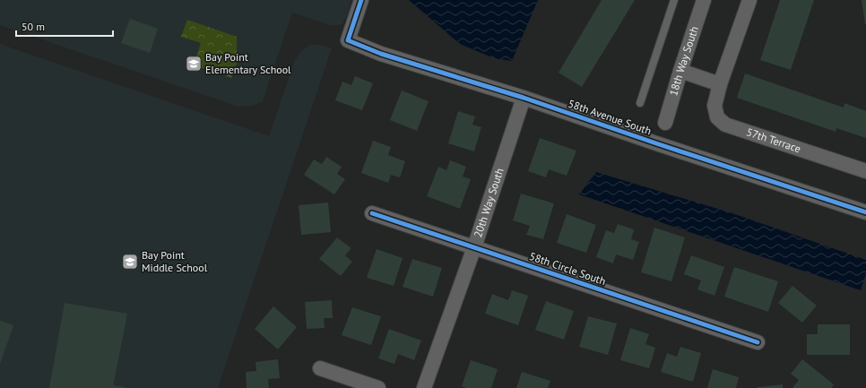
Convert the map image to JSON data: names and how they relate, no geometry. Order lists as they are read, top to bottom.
{
  "streets": {
    "street": [
      "18th Way South",
      "58th Avenue South",
      "57th Terrace",
      "20th Way South",
      "58th Circle South"
    ]
  },
  "crossings": [
    ["58th Avenue South", "20th Way South"],
    ["20th Way South", "58th Circle South"]
  ],
  "places": {
    "school or university": ["Bay Point Elementary School", "Bay Point Middle School"]
  },
  "scale_bar": "50 m"
}
